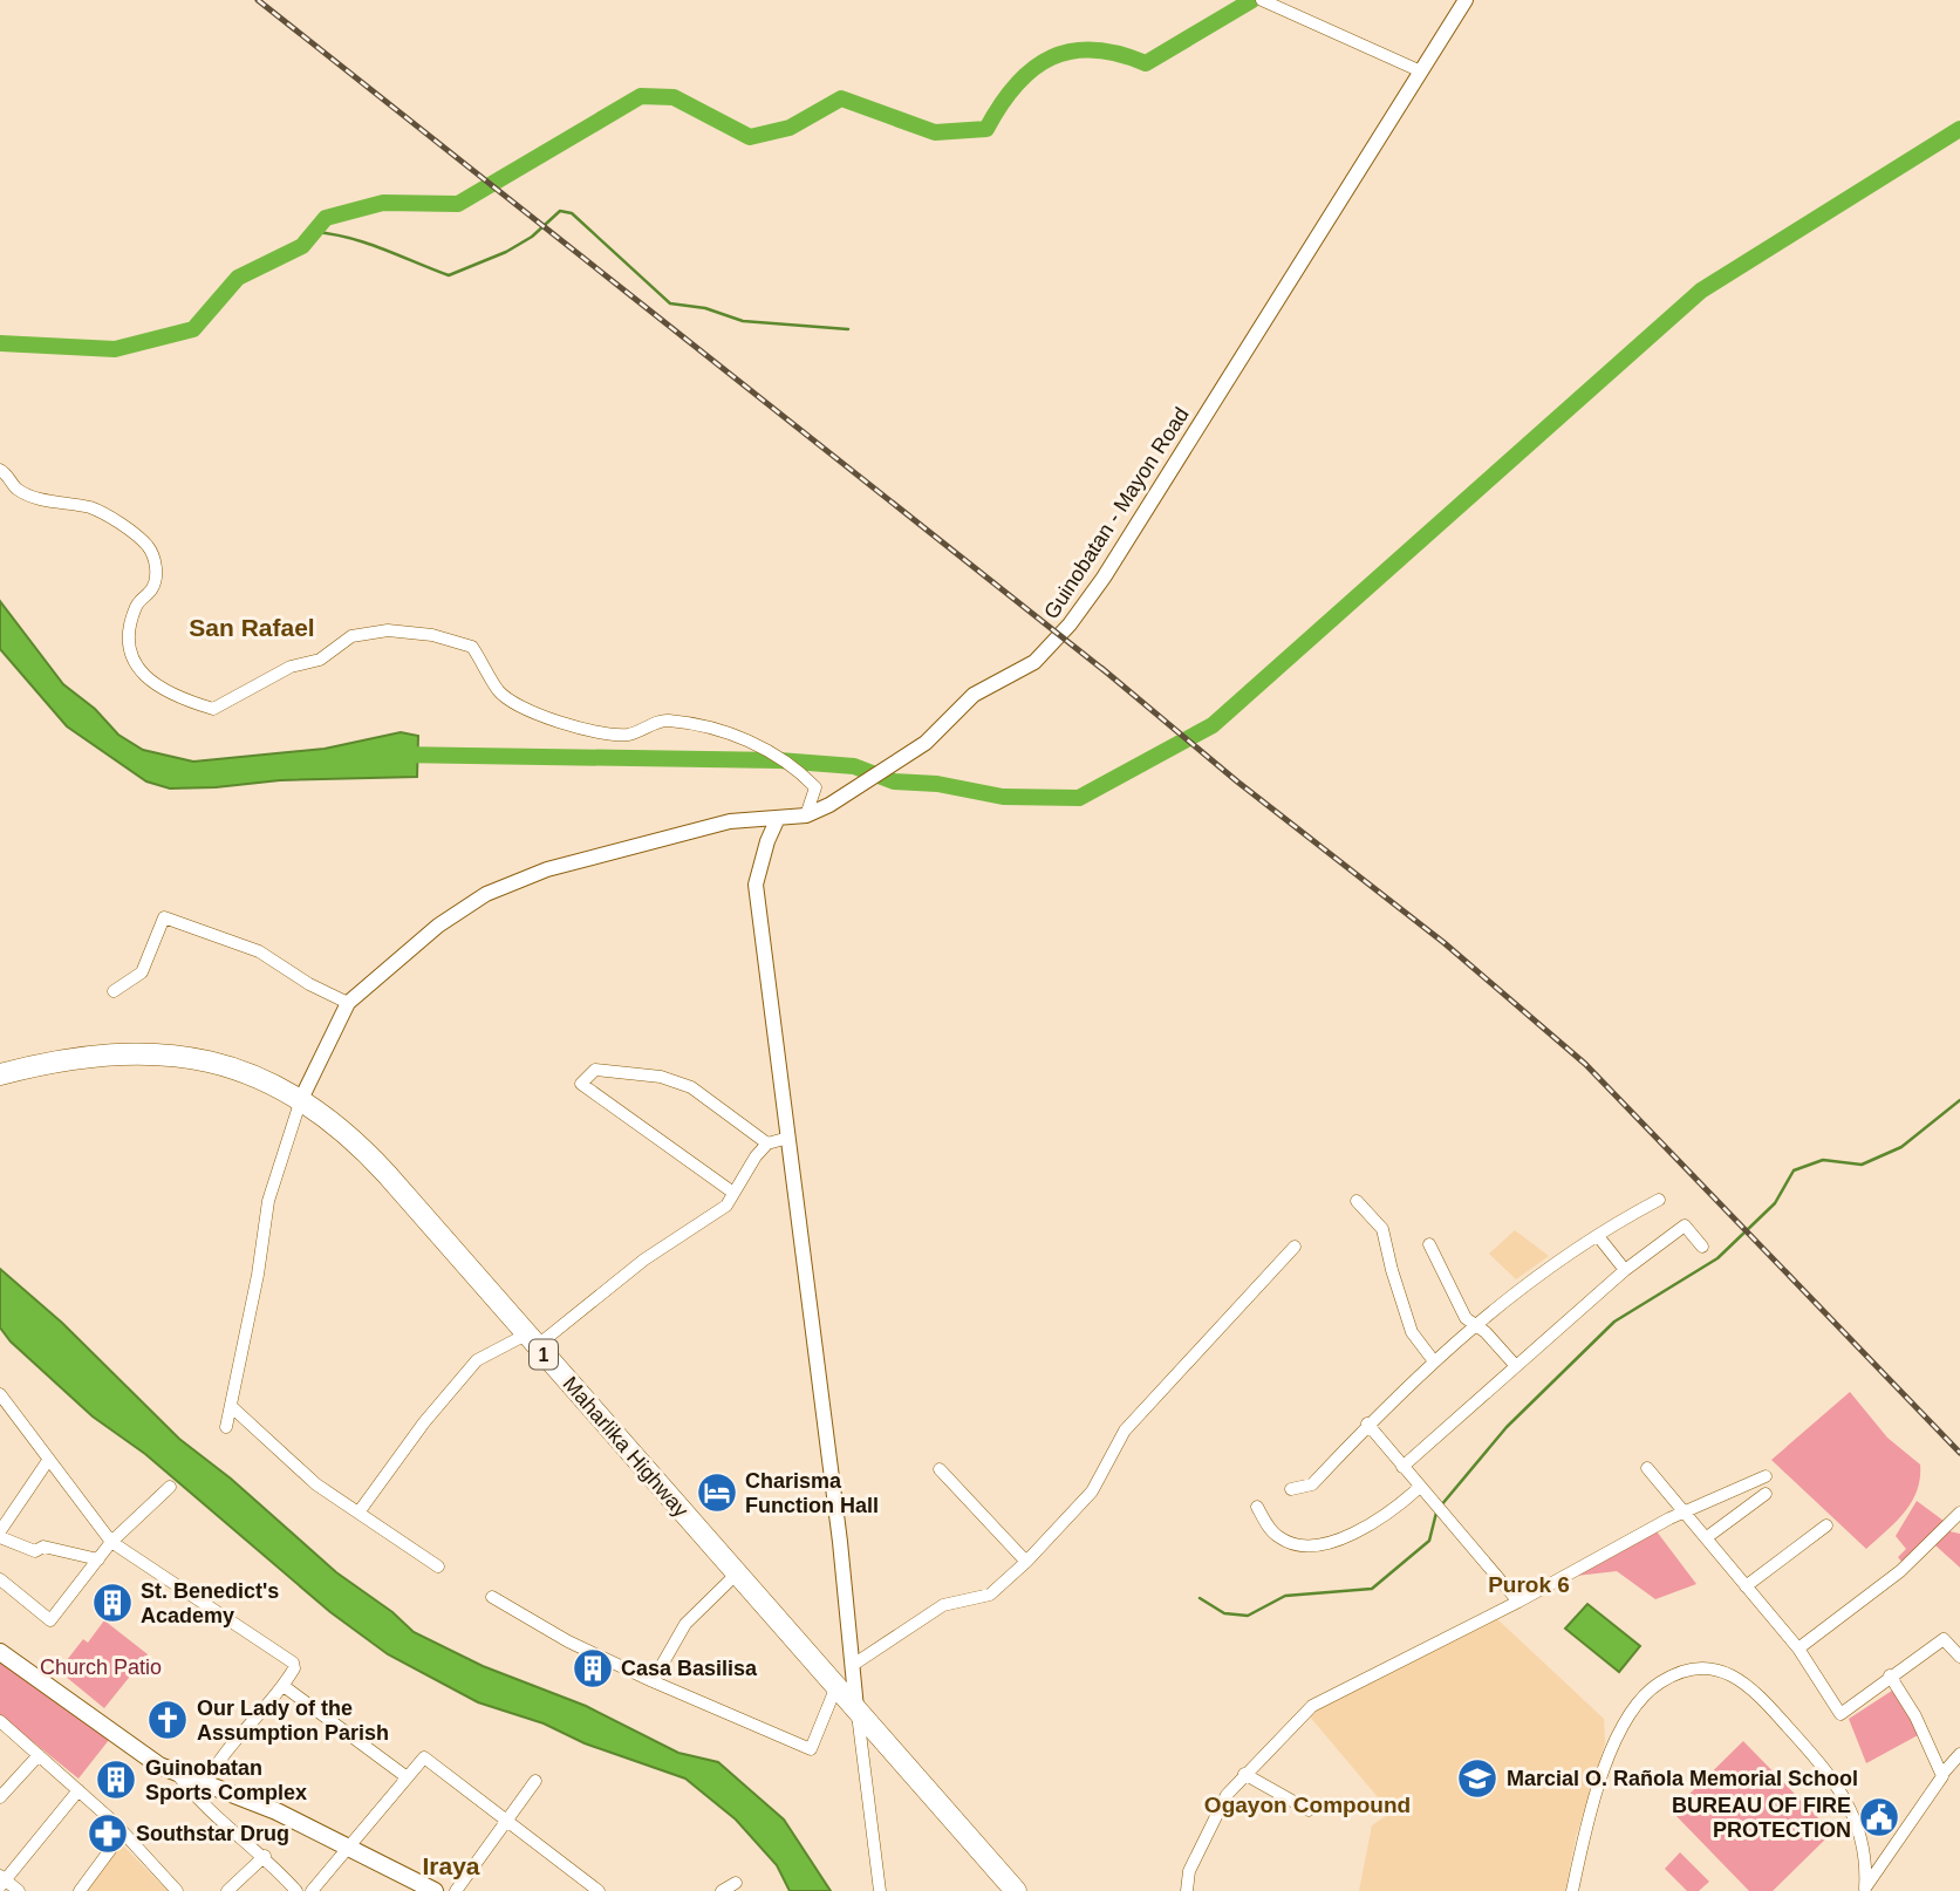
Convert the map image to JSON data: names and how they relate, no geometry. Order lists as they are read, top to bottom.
{
  "streets": {
    "highway": ["1", "Maharlika Highway"],
    "main road": ["Guinobatan - Mayon Road"]
  },
  "crossings": [
    ["Guinobatan - Mayon Road", "Maharlika Highway"]
  ],
  "districts": [
    "San Rafael",
    "Purok 6",
    "Ogayon Compound",
    "Iraya"
  ],
  "parks": ["Church Patio"],
  "places": {
    "hotel": ["Charisma Function Hall"],
    "building": ["St. Benedict's Academy", "Casa Basilisa", "Guinobatan Sports Complex"],
    "church": ["Our Lady of the Assumption Parish"],
    "school or university": ["Marcial O. Rañola Memorial School"],
    "public building": ["BUREAU OF FIRE PROTECTION"],
    "pharmacy": ["Southstar Drug"]
  }
}
